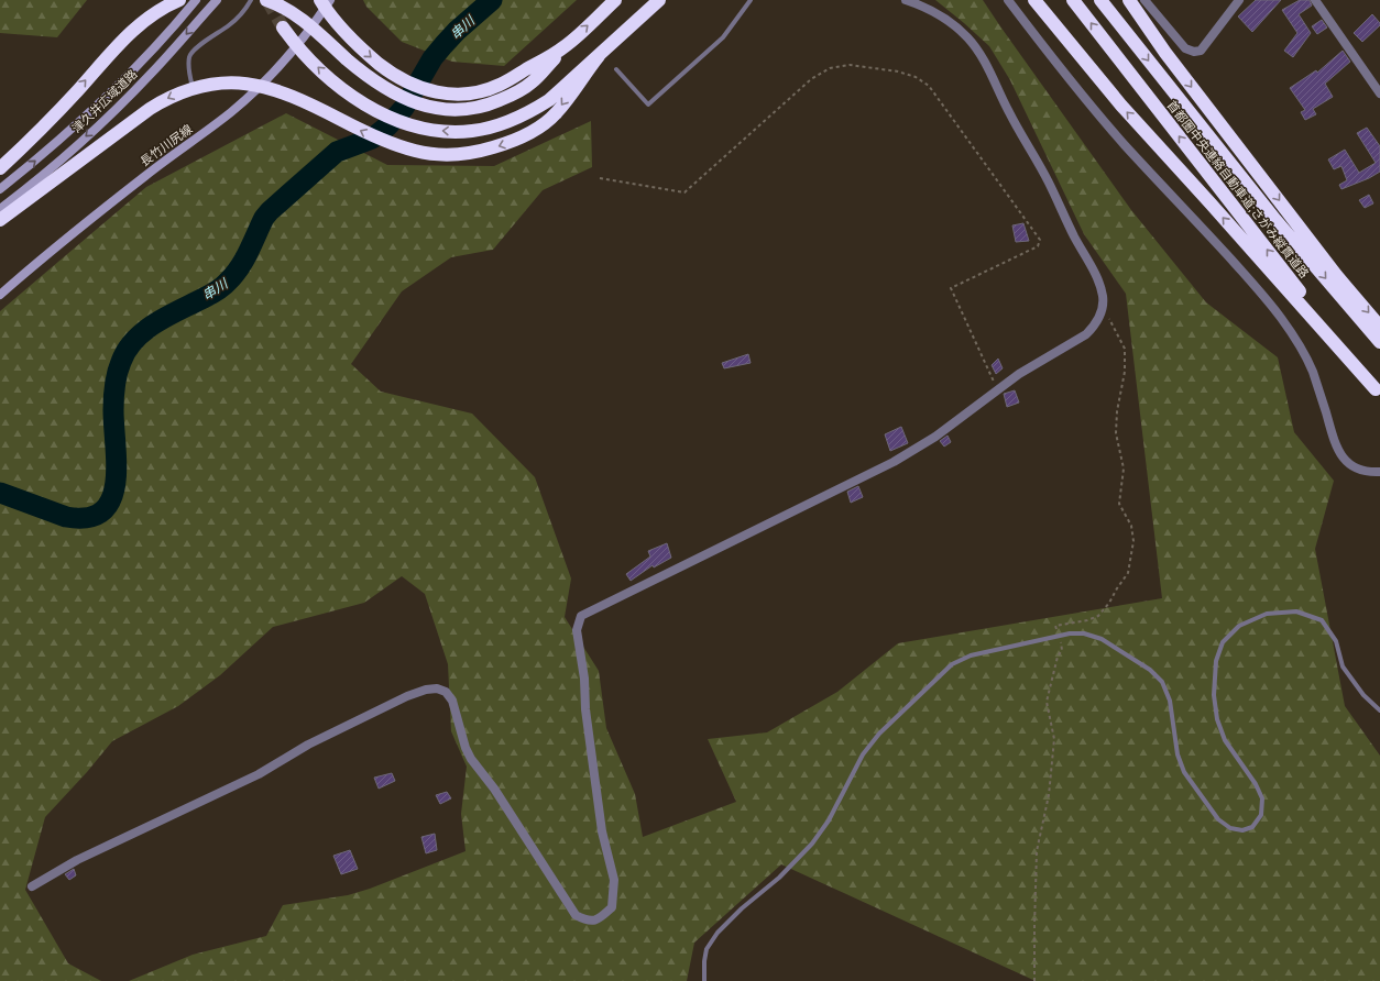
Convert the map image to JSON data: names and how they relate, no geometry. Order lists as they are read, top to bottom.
{
  "streets": {
    "highway": ["首都圏中央連絡自動車道;さがみ縦貫道路"],
    "main road": ["津久井広域道路", "長竹川尻線"]
  },
  "water": ["串川"]
}
